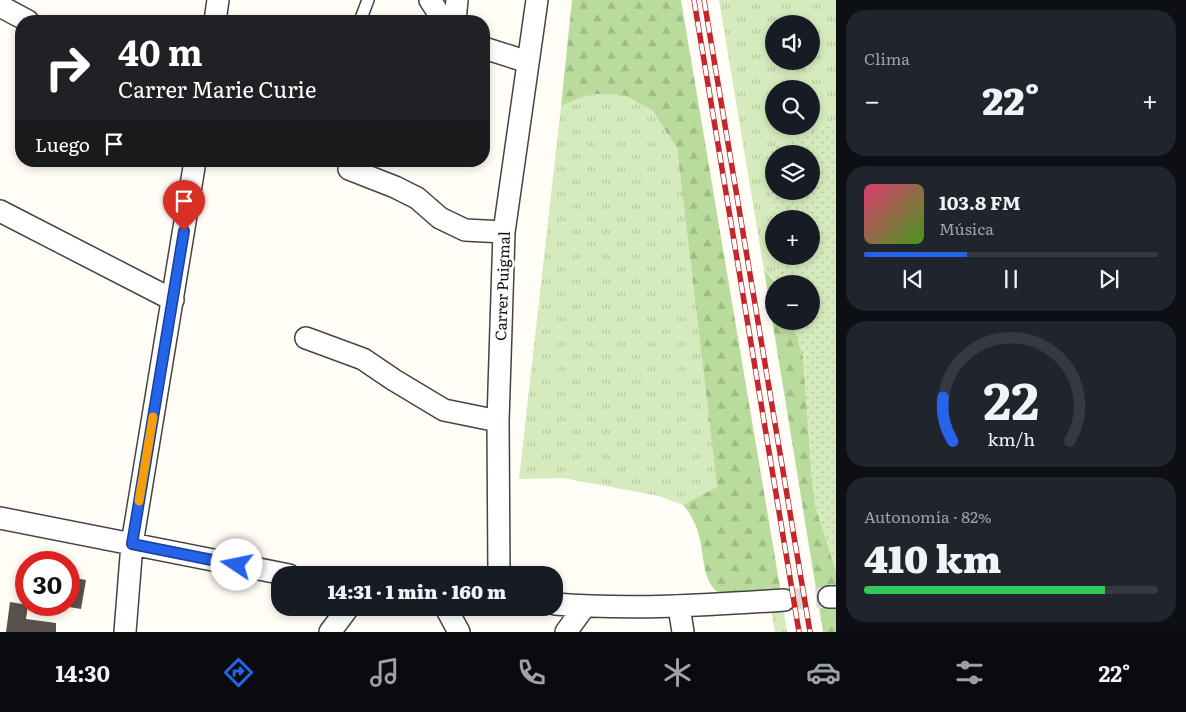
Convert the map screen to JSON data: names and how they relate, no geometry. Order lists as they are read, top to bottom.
{
  "streets": {
    "street": ["Carrer Puigmal"]
  },
  "page": {
    "tile": [
      "Clima",
      ["Autonomía · 82%", "410 km"]
    ],
    "map_buttons": ["+", "−"],
    "turn": ["40 m", "Carrer Marie Curie"],
    "heat": ["−", "22°", "+"],
    "then": "Luego",
    "song": ["103.8 FM", "Música"],
    "limit": "30",
    "trip": "14:31 · 1 min · 160 m",
    "tabs": ["14:30", "22°"],
    "gauge": ["22", "km/h"]
  }
}
